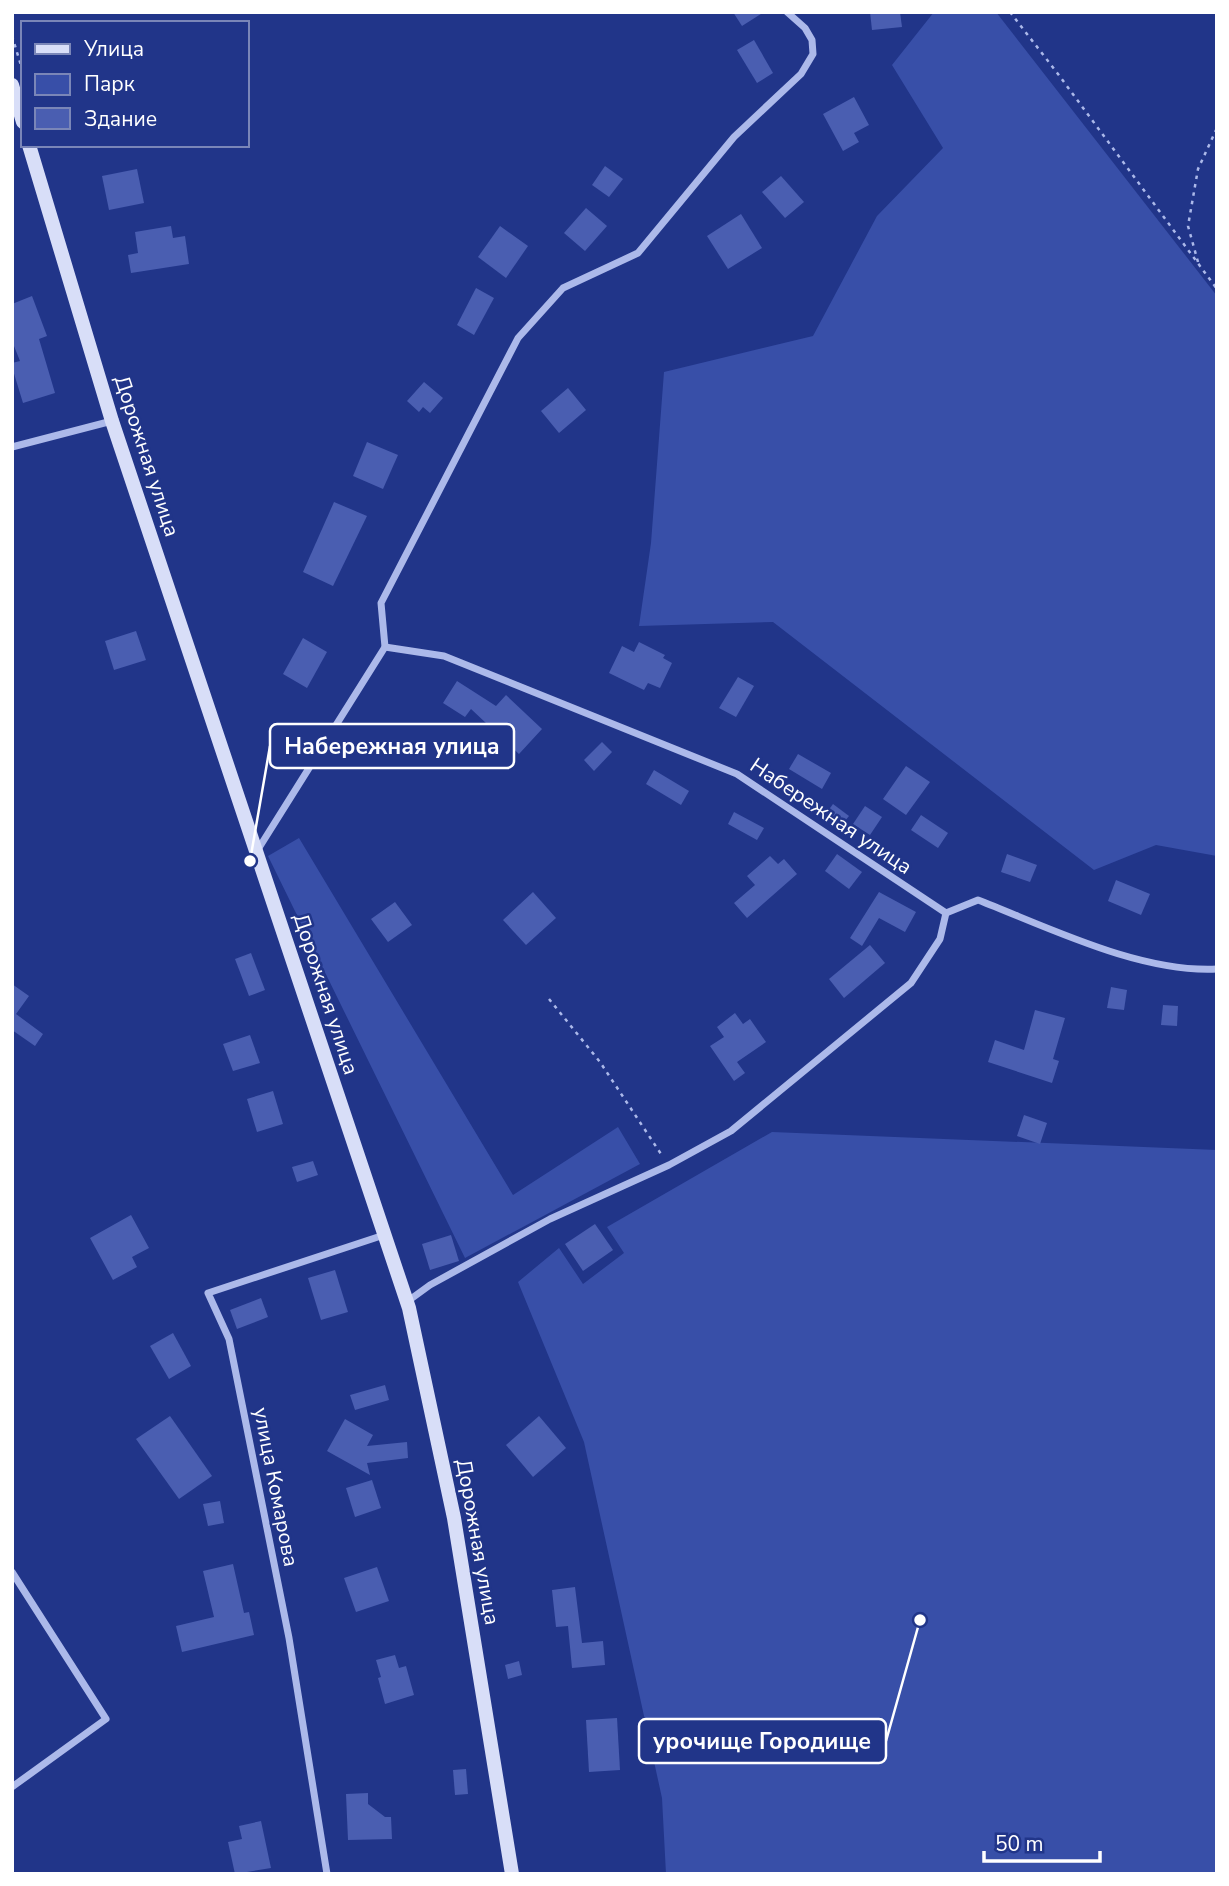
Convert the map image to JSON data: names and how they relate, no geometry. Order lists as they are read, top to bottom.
{
  "streets": {
    "street": ["Дорожная улица", "Набережная улица", "улица Комарова"]
  },
  "crossings": [
    ["Дорожная улица", "улица Комарова"]
  ],
  "places": ["Набережная улица", "урочище Городище"],
  "legend": ["Улица", "Парк", "Здание"],
  "scale_bar": "50 m"
}
